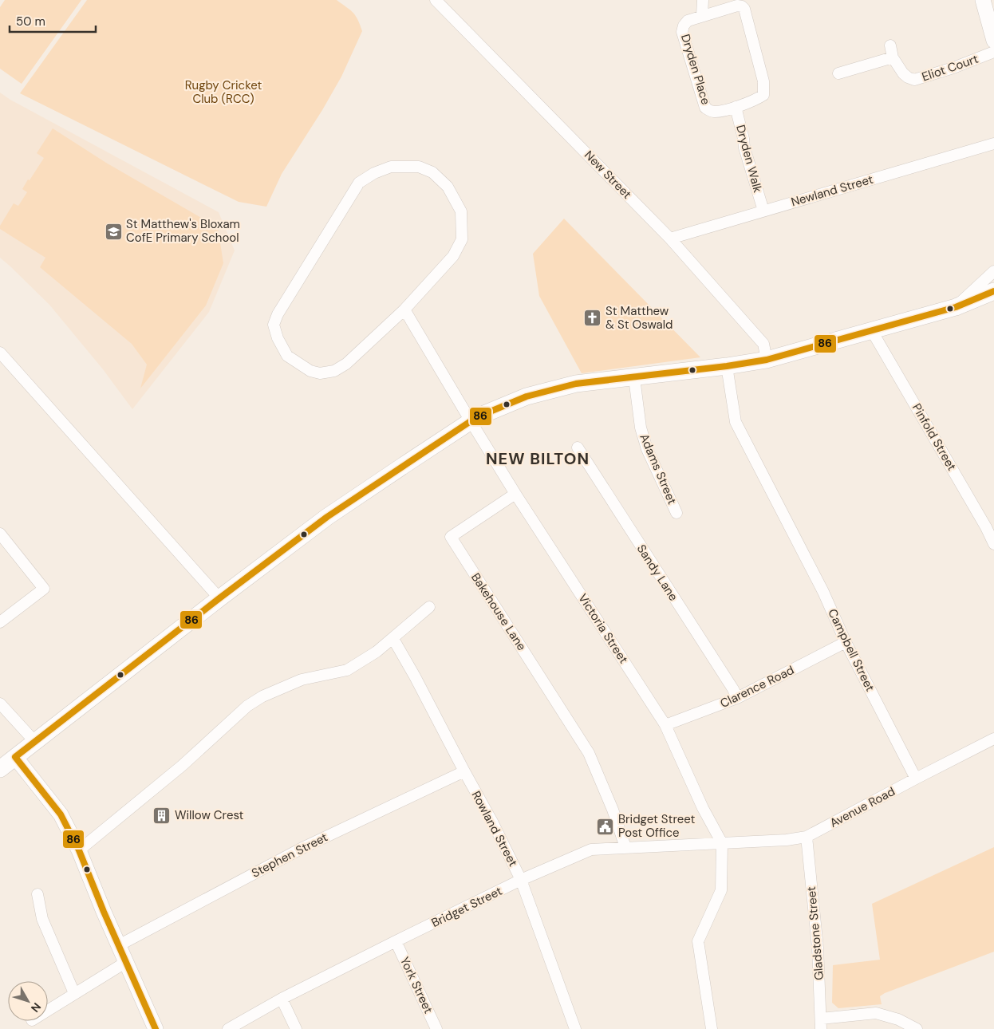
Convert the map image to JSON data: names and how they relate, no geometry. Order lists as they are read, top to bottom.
{
  "streets": {
    "street": [
      "Eliot Court",
      "Dryden Place",
      "Dryden Walk",
      "New Street",
      "Newland Street",
      "Pinfold Street",
      "Adams Street",
      "Sandy Lane",
      "Bakehouse Lane",
      "Victoria Street",
      "Campbell Street",
      "Clarence Road",
      "Avenue Road",
      "Rowland Street",
      "Stephen Street",
      "Bridget Street",
      "Gladstone Street",
      "York Street"
    ]
  },
  "crossings": [
    ["Dryden Place", "Dryden Walk"],
    ["Dryden Walk", "Newland Street"],
    ["New Street", "Newland Street"],
    ["Sandy Lane", "Clarence Road"],
    ["Bakehouse Lane", "Victoria Street"],
    ["Bakehouse Lane", "Bridget Street"],
    ["Victoria Street", "Clarence Road"],
    ["Victoria Street", "Avenue Road"],
    ["Victoria Street", "Bridget Street"],
    ["Campbell Street", "Clarence Road"],
    ["Campbell Street", "Avenue Road"],
    ["Avenue Road", "Bridget Street"],
    ["Avenue Road", "Gladstone Street"],
    ["Rowland Street", "Stephen Street"],
    ["Rowland Street", "Bridget Street"],
    ["Bridget Street", "York Street"]
  ],
  "districts": ["NEW BILTON"],
  "parks": ["Rugby Cricket Club (RCC)"],
  "places": {
    "school or university": ["St Matthew's Bloxam CofE Primary School"],
    "church": ["St Matthew & St Oswald"],
    "building": ["Willow Crest"],
    "public building": ["Bridget Street Post Office"]
  },
  "lines": ["transit line 86"],
  "scale_bar": "50 m",
  "north": "bottom right"
}
